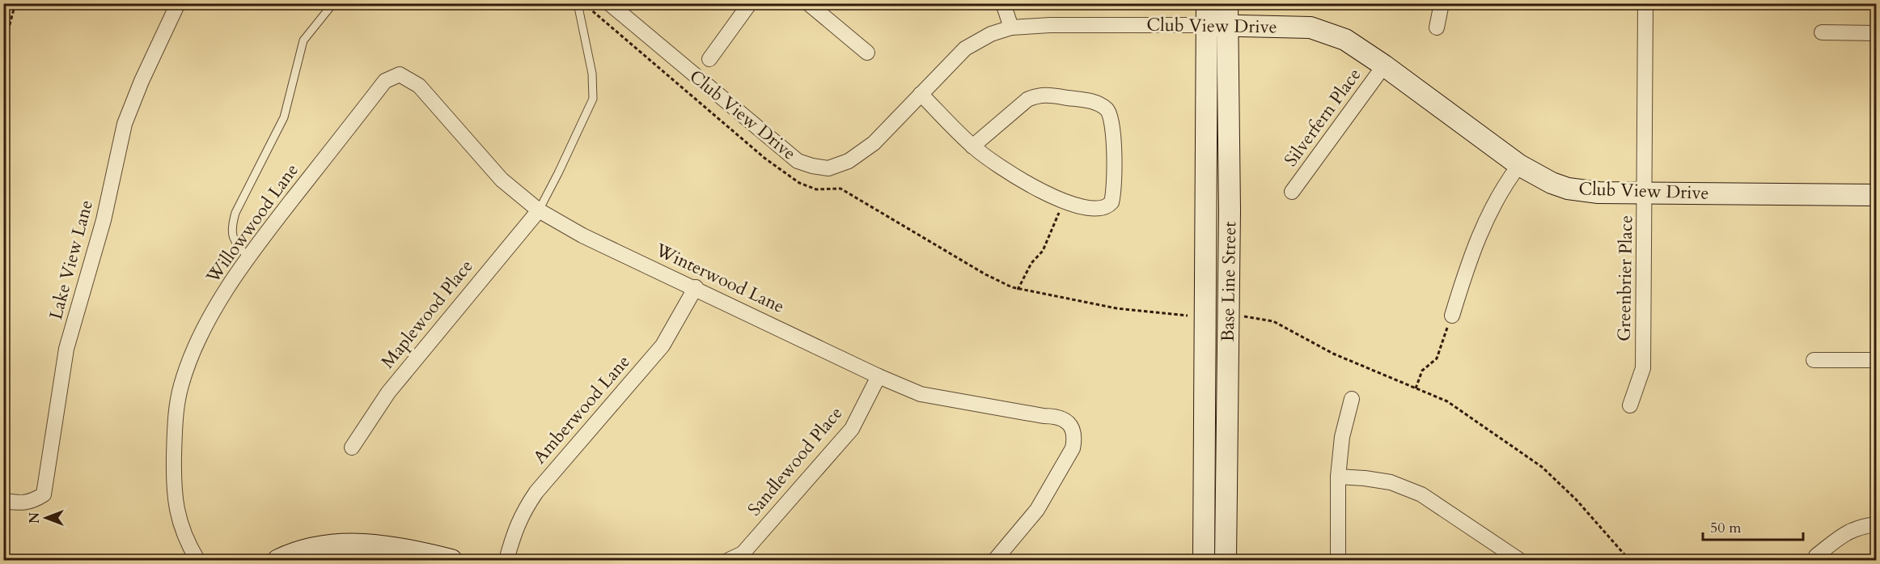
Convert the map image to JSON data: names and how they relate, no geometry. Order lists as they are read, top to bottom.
{
  "streets": {
    "main road": ["Club View Drive", "Base Line Street"],
    "street": [
      "Silverfern Place",
      "Willowwood Lane",
      "Lake View Lane",
      "Winterwood Lane",
      "Greenbrier Place",
      "Maplewood Place",
      "Amberwood Lane",
      "Sandlewood Place"
    ]
  },
  "crossings": [
    ["Club View Drive", "Silverfern Place"],
    ["Club View Drive", "Greenbrier Place"],
    ["Club View Drive", "Base Line Street"],
    ["Willowwood Lane", "Winterwood Lane"],
    ["Winterwood Lane", "Maplewood Place"],
    ["Winterwood Lane", "Amberwood Lane"],
    ["Winterwood Lane", "Sandlewood Place"]
  ],
  "scale_bar": "50 m",
  "north": "left"
}
